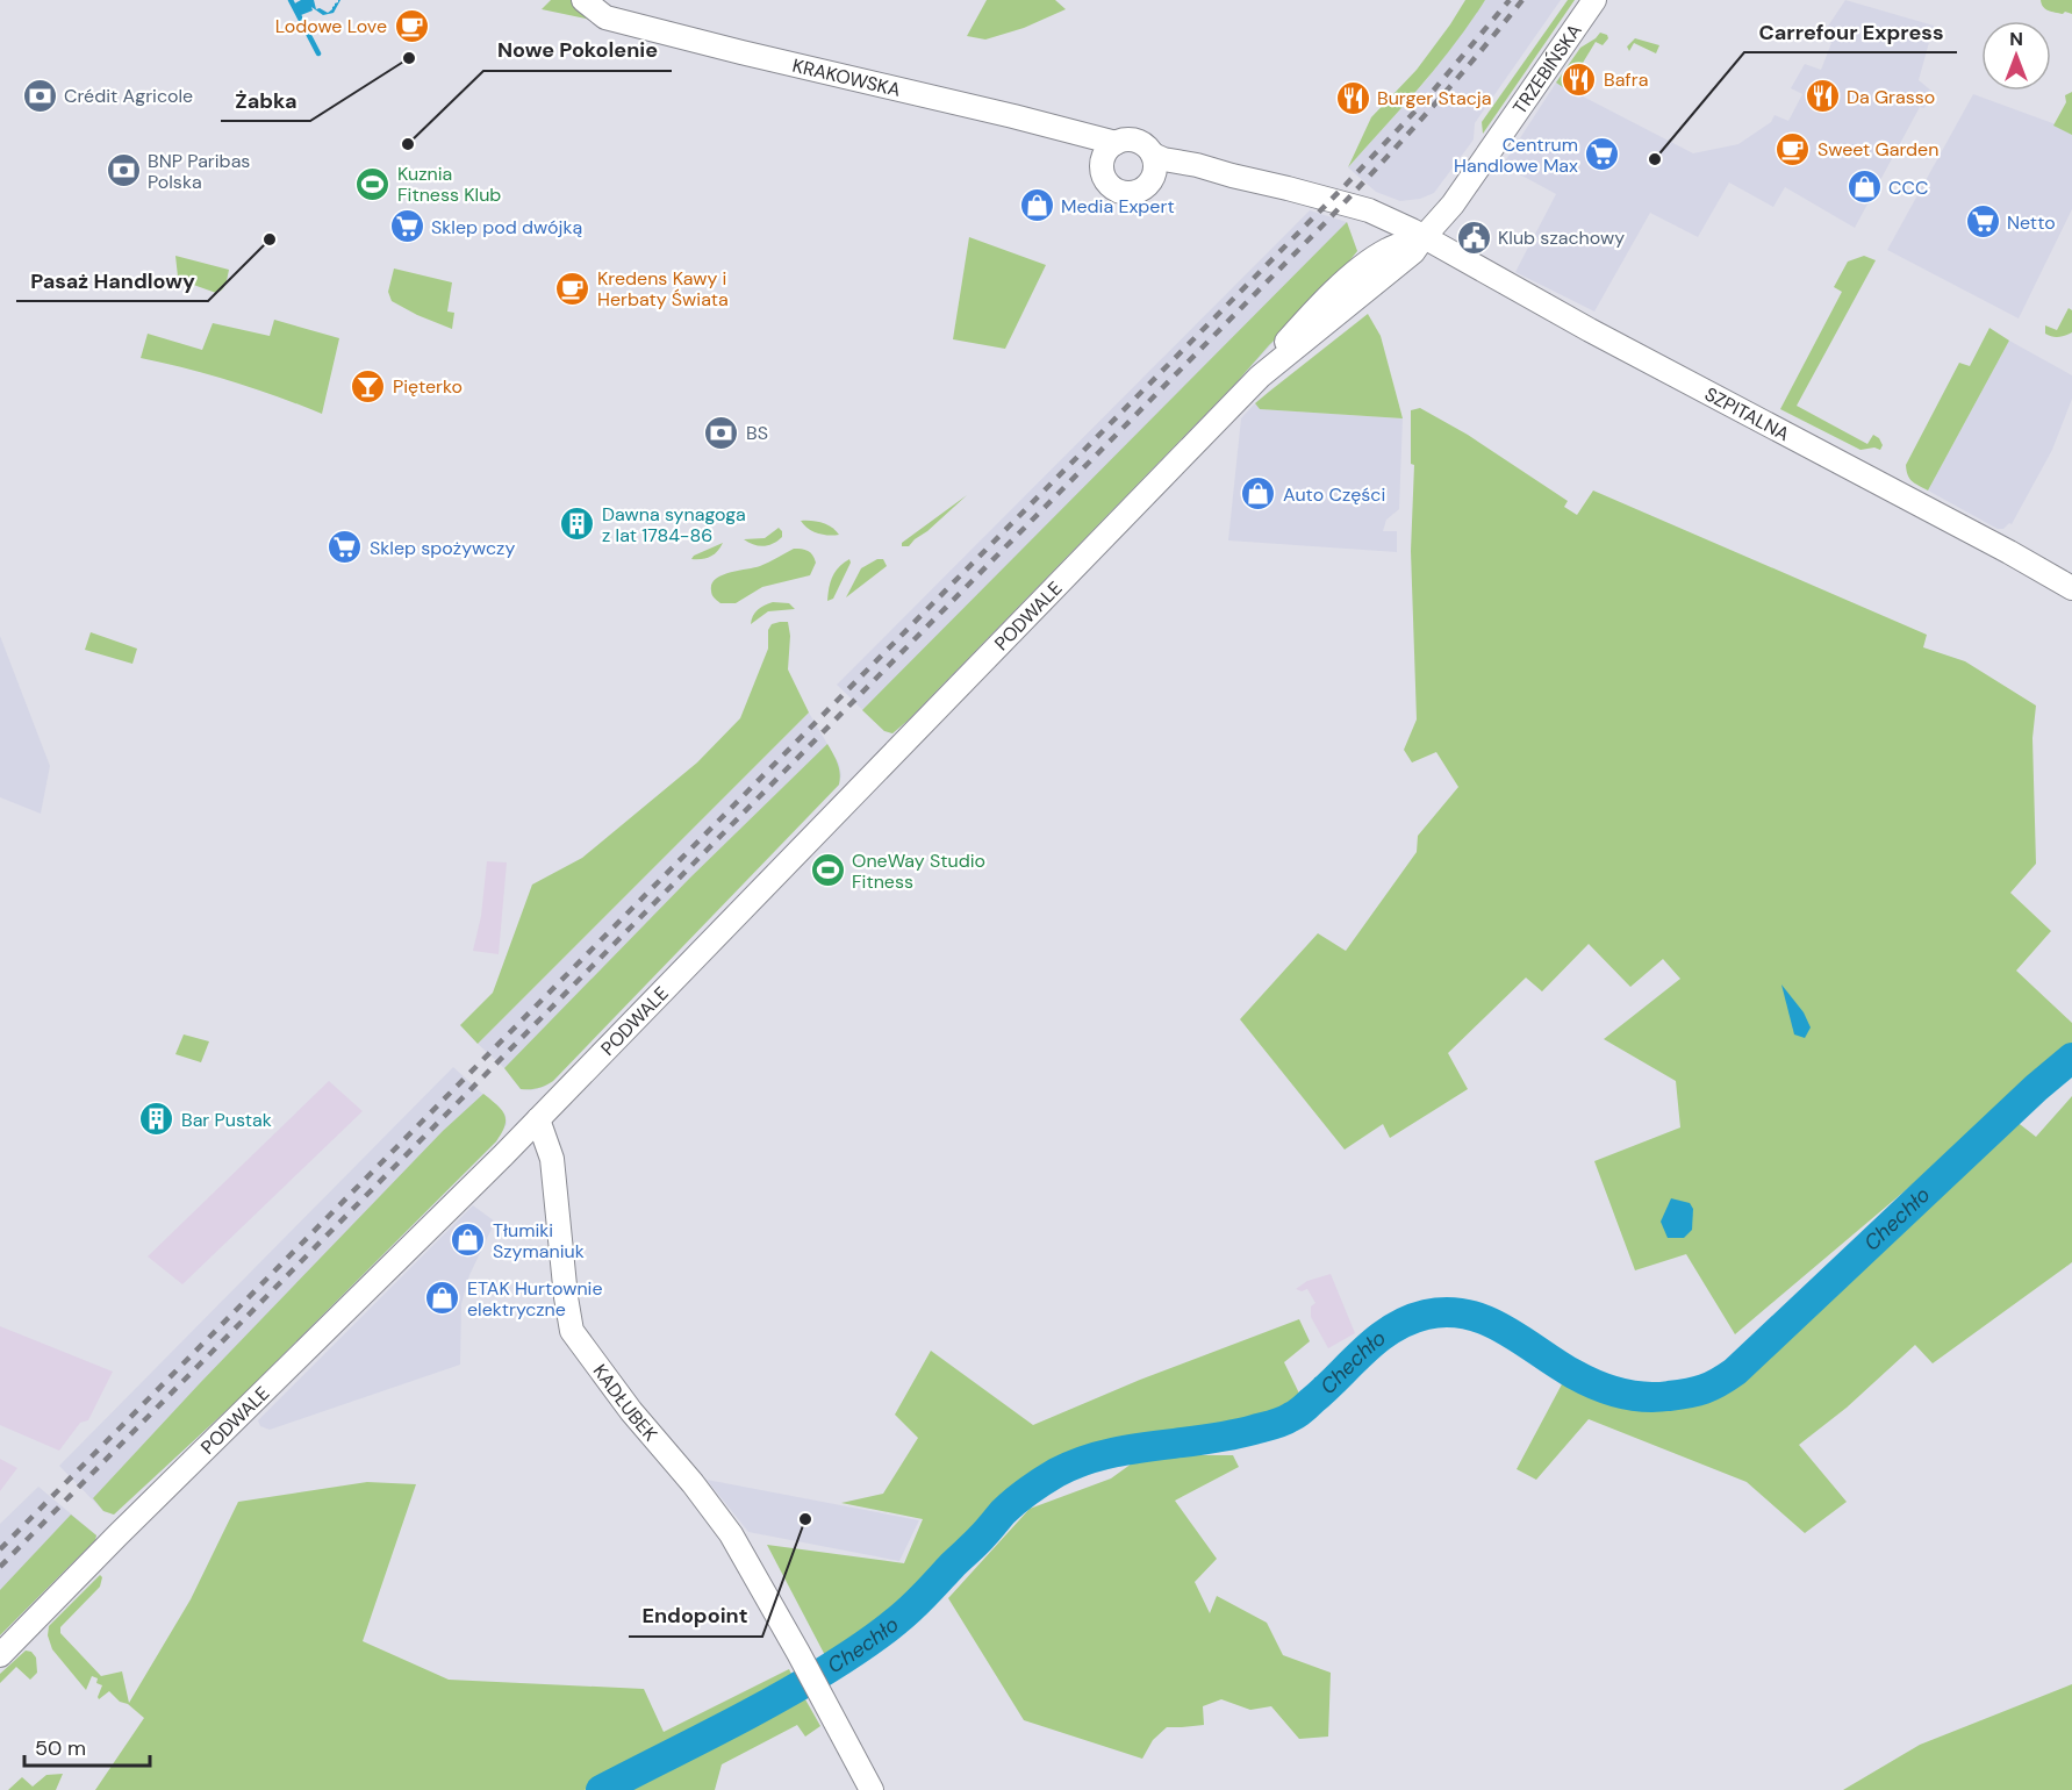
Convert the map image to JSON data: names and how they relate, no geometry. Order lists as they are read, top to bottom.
{
  "streets": {
    "street": [
      "TRZEBIŃSKA",
      "KRAKOWSKA",
      "SZPITALNA",
      "PODWALE",
      "KADŁUBEK"
    ]
  },
  "crossings": [
    ["TRZEBIŃSKA", "SZPITALNA"],
    ["TRZEBIŃSKA", "PODWALE"],
    ["SZPITALNA", "PODWALE"],
    ["PODWALE", "KADŁUBEK"]
  ],
  "water": ["Chechło"],
  "places": {
    "cafe": ["Lodowe Love", "Sweet Garden", "Kredens Kawy i Herbaty Świata"],
    "other": [
      "Żabka",
      "Nowe Pokolenie",
      "Carrefour Express",
      "Pasaż Handlowy",
      "Endopoint"
    ],
    "restaurant": ["Bafra", "Da Grasso", "Burger Stacja"],
    "bank": ["Crédit Agricole", "BNP Paribas Polska", "BS"],
    "supermarket": [
      "Centrum Handlowe Max",
      "Netto",
      "Sklep pod dwójką",
      "Sklep spożywczy"
    ],
    "sports": ["Kuznia Fitness Klub", "OneWay Studio Fitness"],
    "shop": [
      "CCC",
      "Media Expert",
      "Auto Części",
      "Tłumiki Szymaniuk",
      "ETAK Hurtownie elektryczne"
    ],
    "public building": ["Klub szachowy"],
    "bar": ["Pięterko"],
    "building": ["Dawna synagoga z lat 1784-86", "Bar Pustak"]
  },
  "scale_bar": "50 m",
  "north": "top"
}
